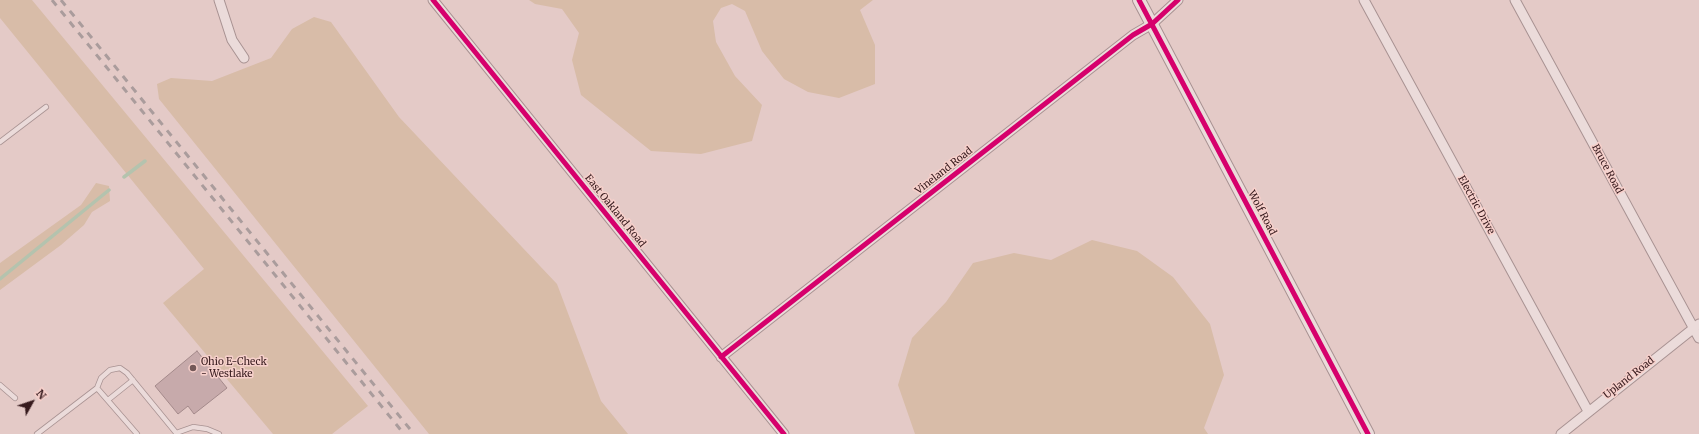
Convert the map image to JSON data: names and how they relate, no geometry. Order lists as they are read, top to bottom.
{
  "streets": {
    "street": [
      "Bruce Road",
      "Vineland Road",
      "Electric Drive",
      "East Oakland Road",
      "Wolf Road",
      "Upland Road"
    ]
  },
  "crossings": [
    ["Bruce Road", "Upland Road"],
    ["Vineland Road", "East Oakland Road"],
    ["Vineland Road", "Wolf Road"],
    ["Electric Drive", "Upland Road"]
  ],
  "places": ["Ohio E-Check - Westlake"],
  "north": "top right"
}
